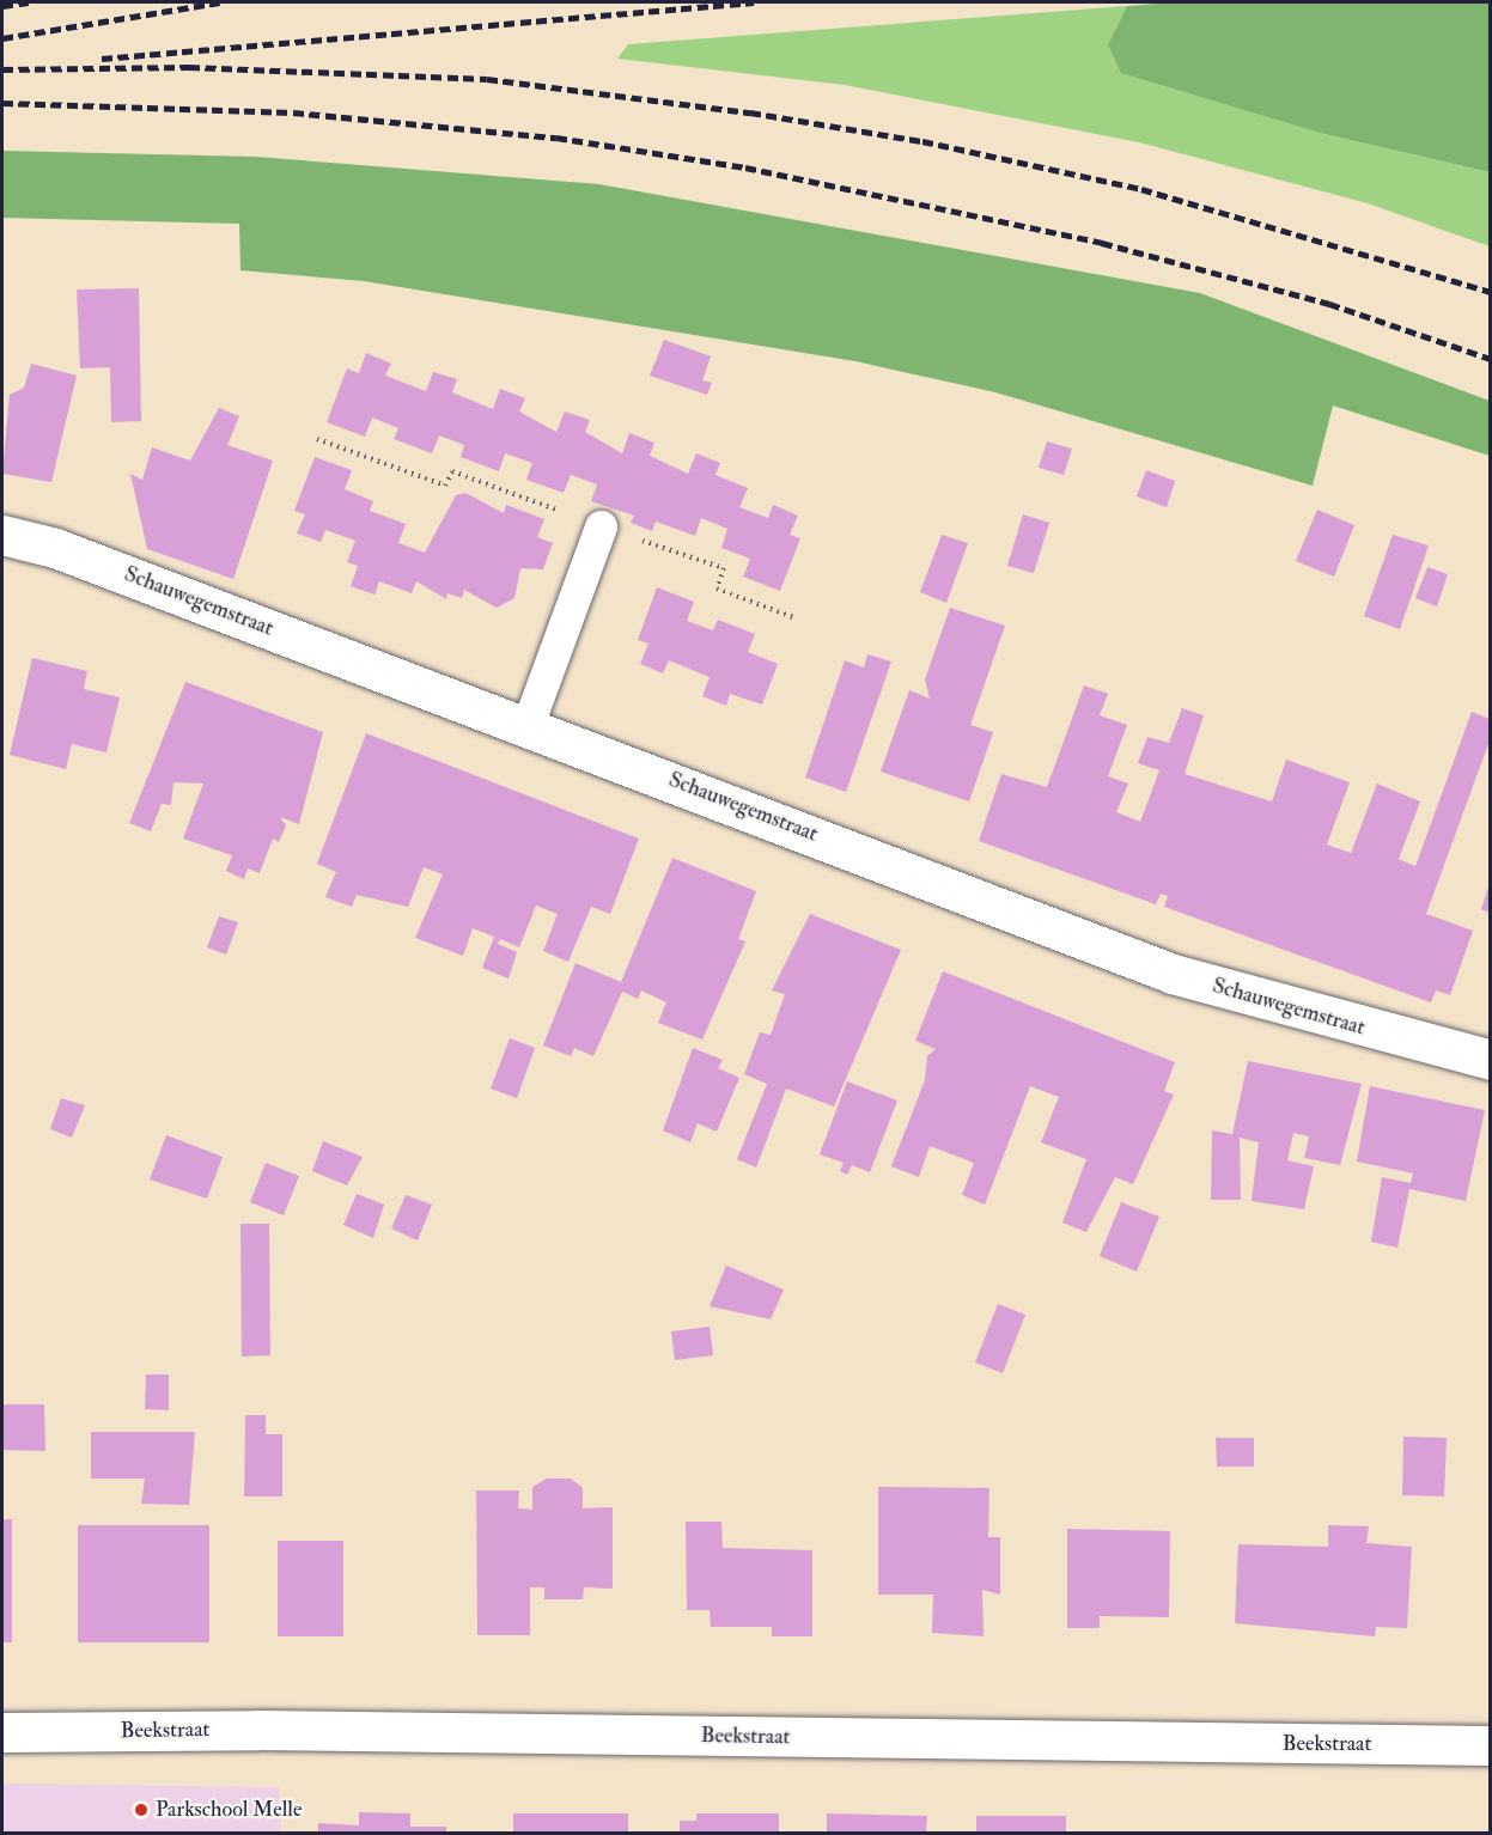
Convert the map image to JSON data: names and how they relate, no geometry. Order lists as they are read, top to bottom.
{
  "streets": {
    "street": ["Schauwegemstraat", "Beekstraat"]
  },
  "places": ["Parkschool Melle"]
}
